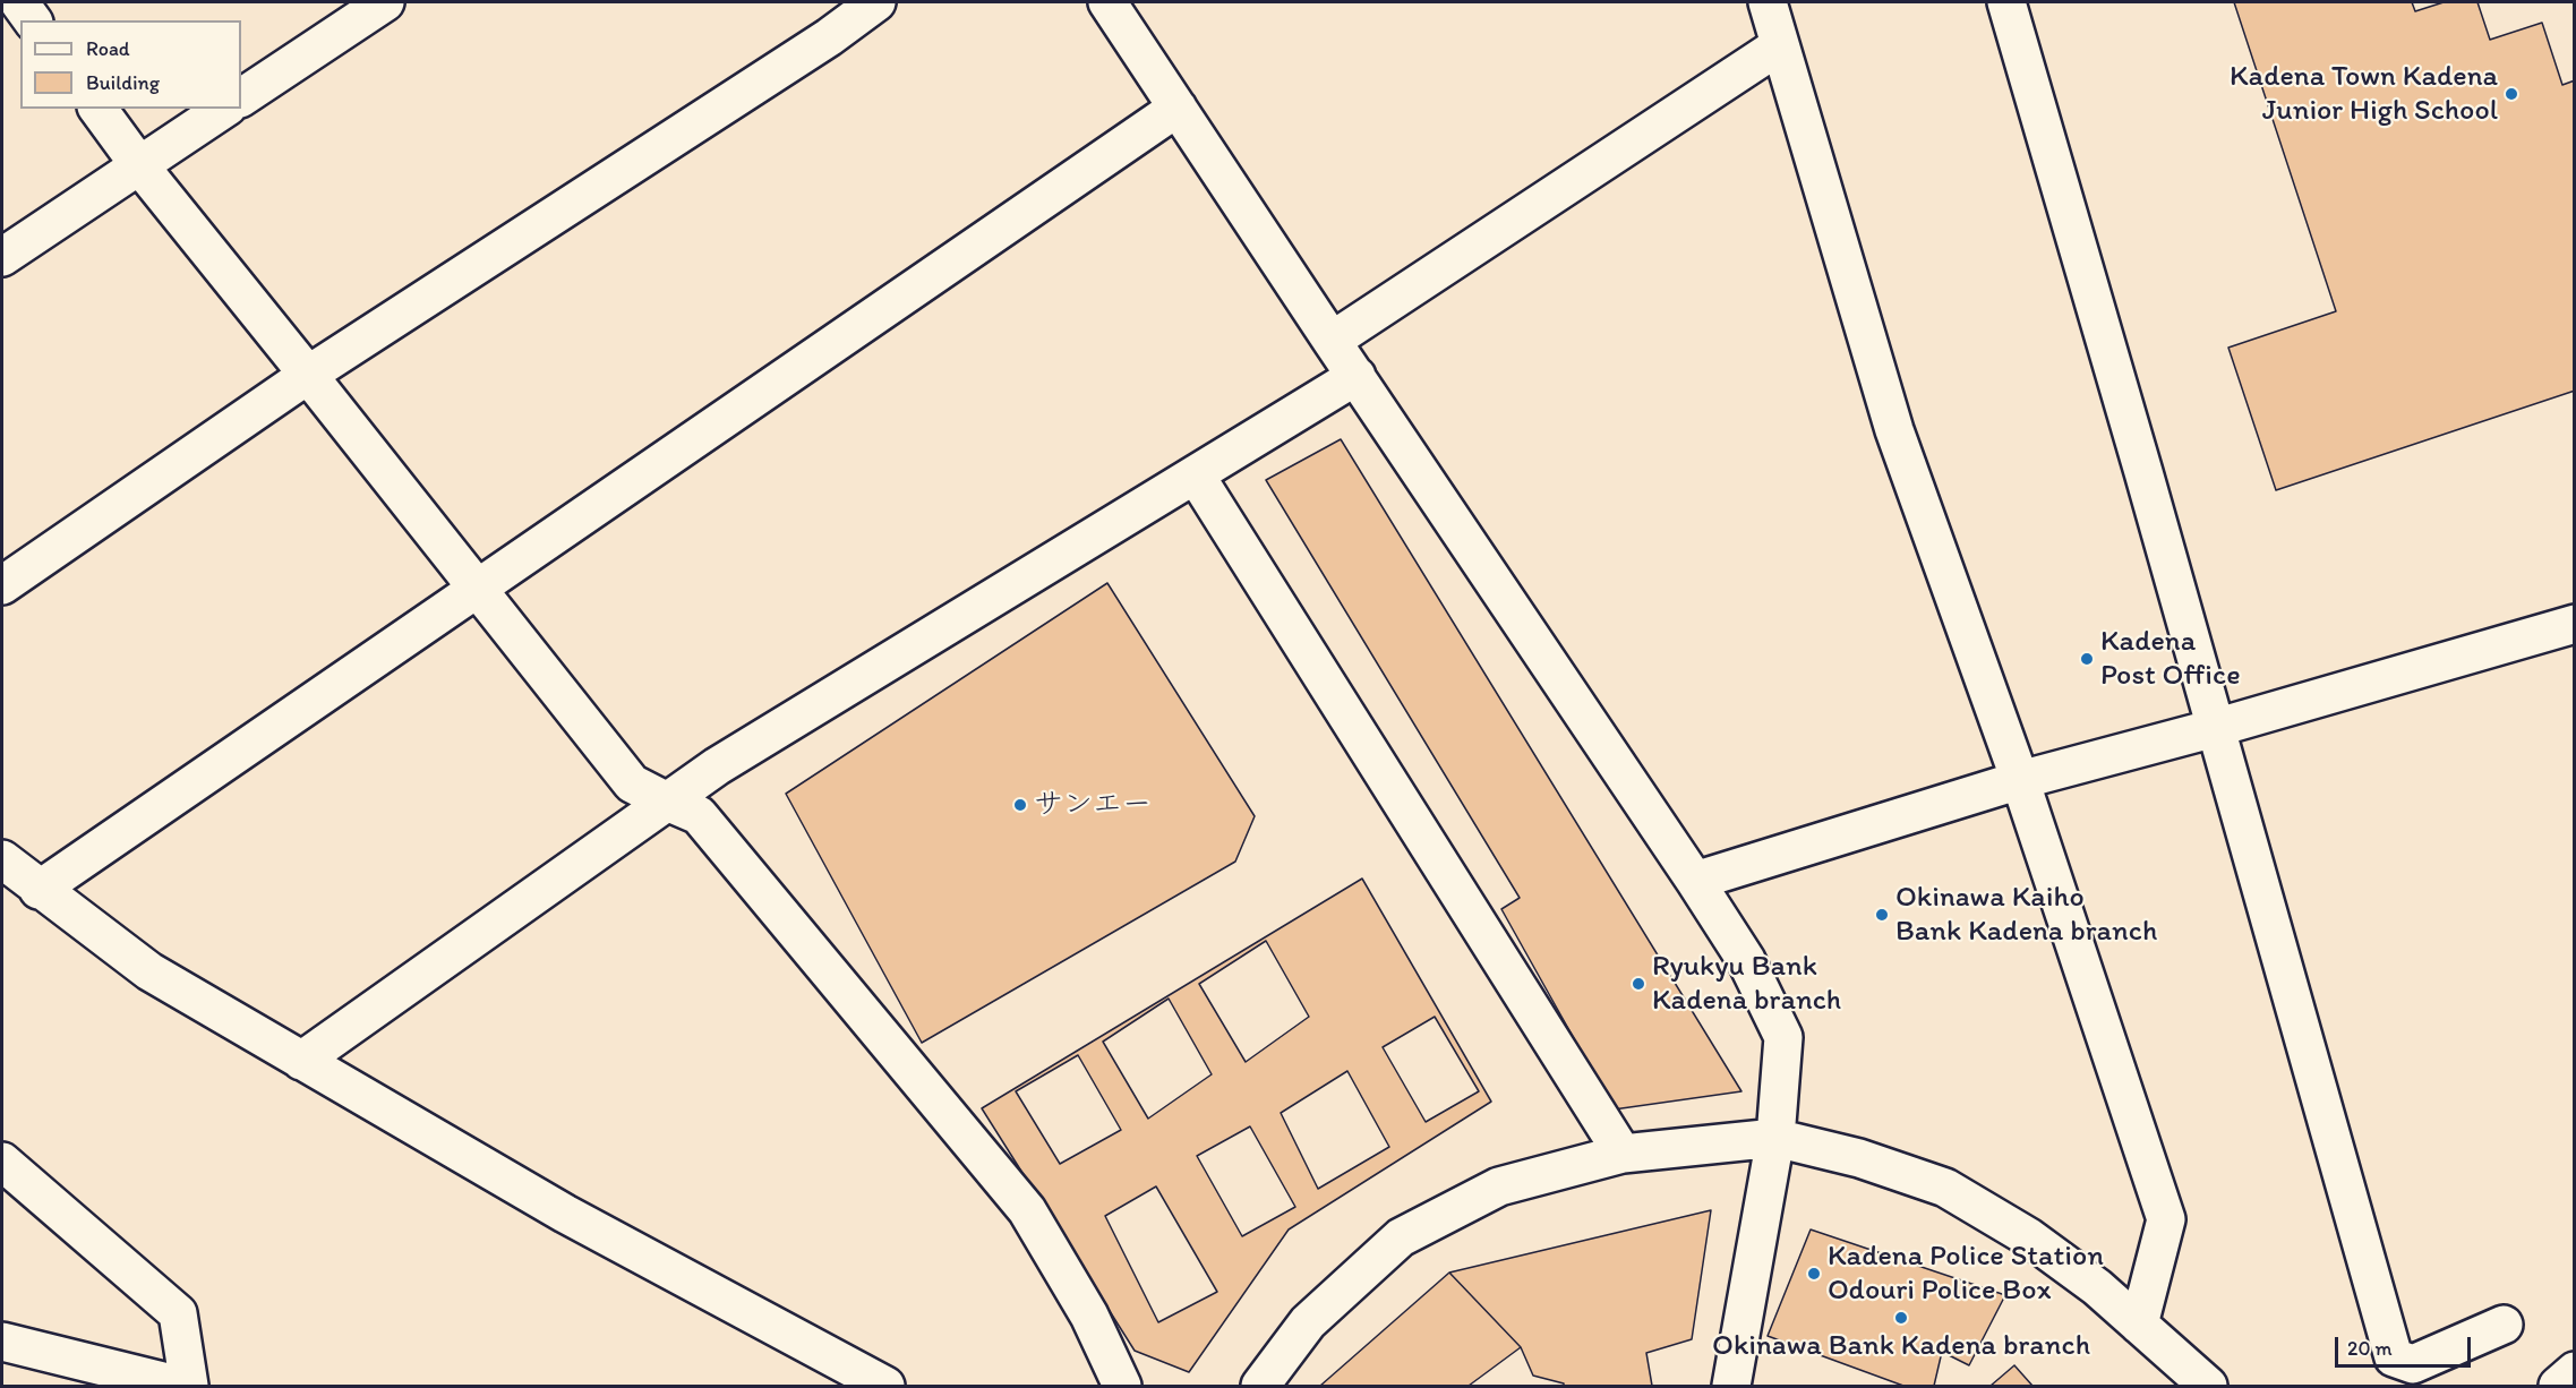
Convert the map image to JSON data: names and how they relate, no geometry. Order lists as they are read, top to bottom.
{
  "places": [
    "Kadena Town Kadena Junior High School",
    "Kadena Post Office",
    "サンエー",
    "Okinawa Kaiho Bank Kadena branch",
    "Ryukyu Bank Kadena branch",
    "Kadena Police Station Odouri Police Box",
    "Okinawa Bank Kadena branch"
  ],
  "legend": ["Road", "Building"],
  "scale_bar": "20 m"
}
